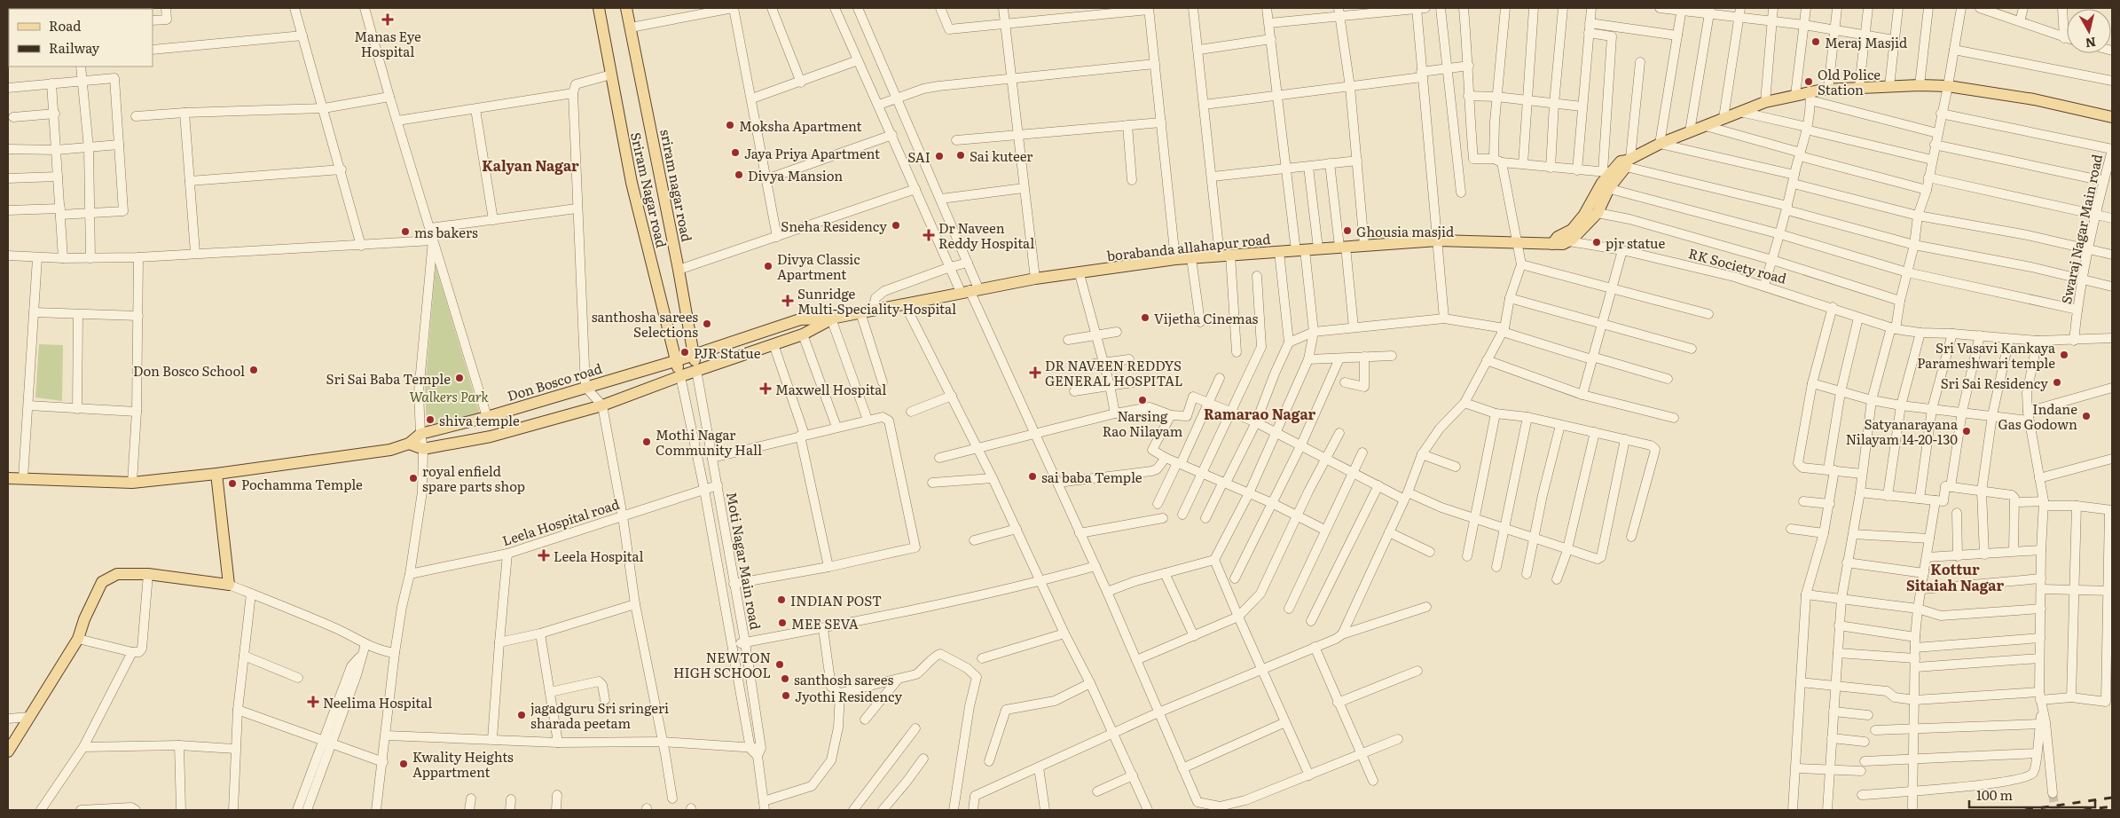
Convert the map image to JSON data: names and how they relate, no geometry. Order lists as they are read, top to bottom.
{
  "streets": {
    "main road": [
      "sriram nagar road",
      "Sriram Nagar road",
      "borabanda allahapur road",
      "Don Bosco road"
    ],
    "street": [
      "Swaraj Nagar Main road",
      "RK Society road",
      "Leela Hospital road",
      "Moti Nagar Main road"
    ]
  },
  "crossings": [
    ["sriram nagar road", "borabanda allahapur road"],
    ["sriram nagar road", "Moti Nagar Main road"],
    ["Sriram Nagar road", "borabanda allahapur road"],
    ["Sriram Nagar road", "Don Bosco road"],
    ["Sriram Nagar road", "Moti Nagar Main road"],
    ["Swaraj Nagar Main road", "RK Society road"],
    ["borabanda allahapur road", "RK Society road"],
    ["borabanda allahapur road", "Don Bosco road"],
    ["borabanda allahapur road", "Moti Nagar Main road"],
    ["Leela Hospital road", "Moti Nagar Main road"]
  ],
  "districts": ["Kalyan Nagar", "Ramarao Nagar", "Kottur Sitaiah Nagar"],
  "parks": ["Walkers Park"],
  "places": {
    "health": [
      "Manas Eye Hospital",
      "Dr Naveen Reddy Hospital",
      "Sunridge Multi-Speciality Hospital",
      "DR NAVEEN REDDYS GENERAL HOSPITAL",
      "Maxwell Hospital",
      "Leela Hospital",
      "Neelima Hospital"
    ],
    "other": [
      "Meraj Masjid",
      "Old Police Station",
      "Moksha Apartment",
      "Jaya Priya Apartment",
      "Sai kuteer",
      "SAI",
      "Divya Mansion",
      "Sneha Residency",
      "Ghousia masjid",
      "ms bakers",
      "pjr statue",
      "Divya Classic Apartment",
      "Vijetha Cinemas",
      "santhosha sarees Selections",
      "PJR Statue",
      "Sri Vasavi Kankaya Parameshwari temple",
      "Don Bosco School",
      "Sri Sai Baba Temple",
      "Sri Sai Residency",
      "Narsing Rao Nilayam",
      "Indane Gas Godown",
      "shiva temple",
      "Satyanarayana Nilayam 14-20-130",
      "Mothi Nagar Community Hall",
      "sai baba Temple",
      "royal enfield spare parts shop",
      "Pochamma Temple",
      "INDIAN POST",
      "MEE SEVA",
      "NEWTON HIGH SCHOOL",
      "santhosh sarees",
      "Jyothi Residency",
      "jagadguru Sri sringeri sharada peetam",
      "Kwality Heights Appartment"
    ]
  },
  "legend": ["Road", "Railway"],
  "scale_bar": "100 m",
  "north": "bottom"
}
